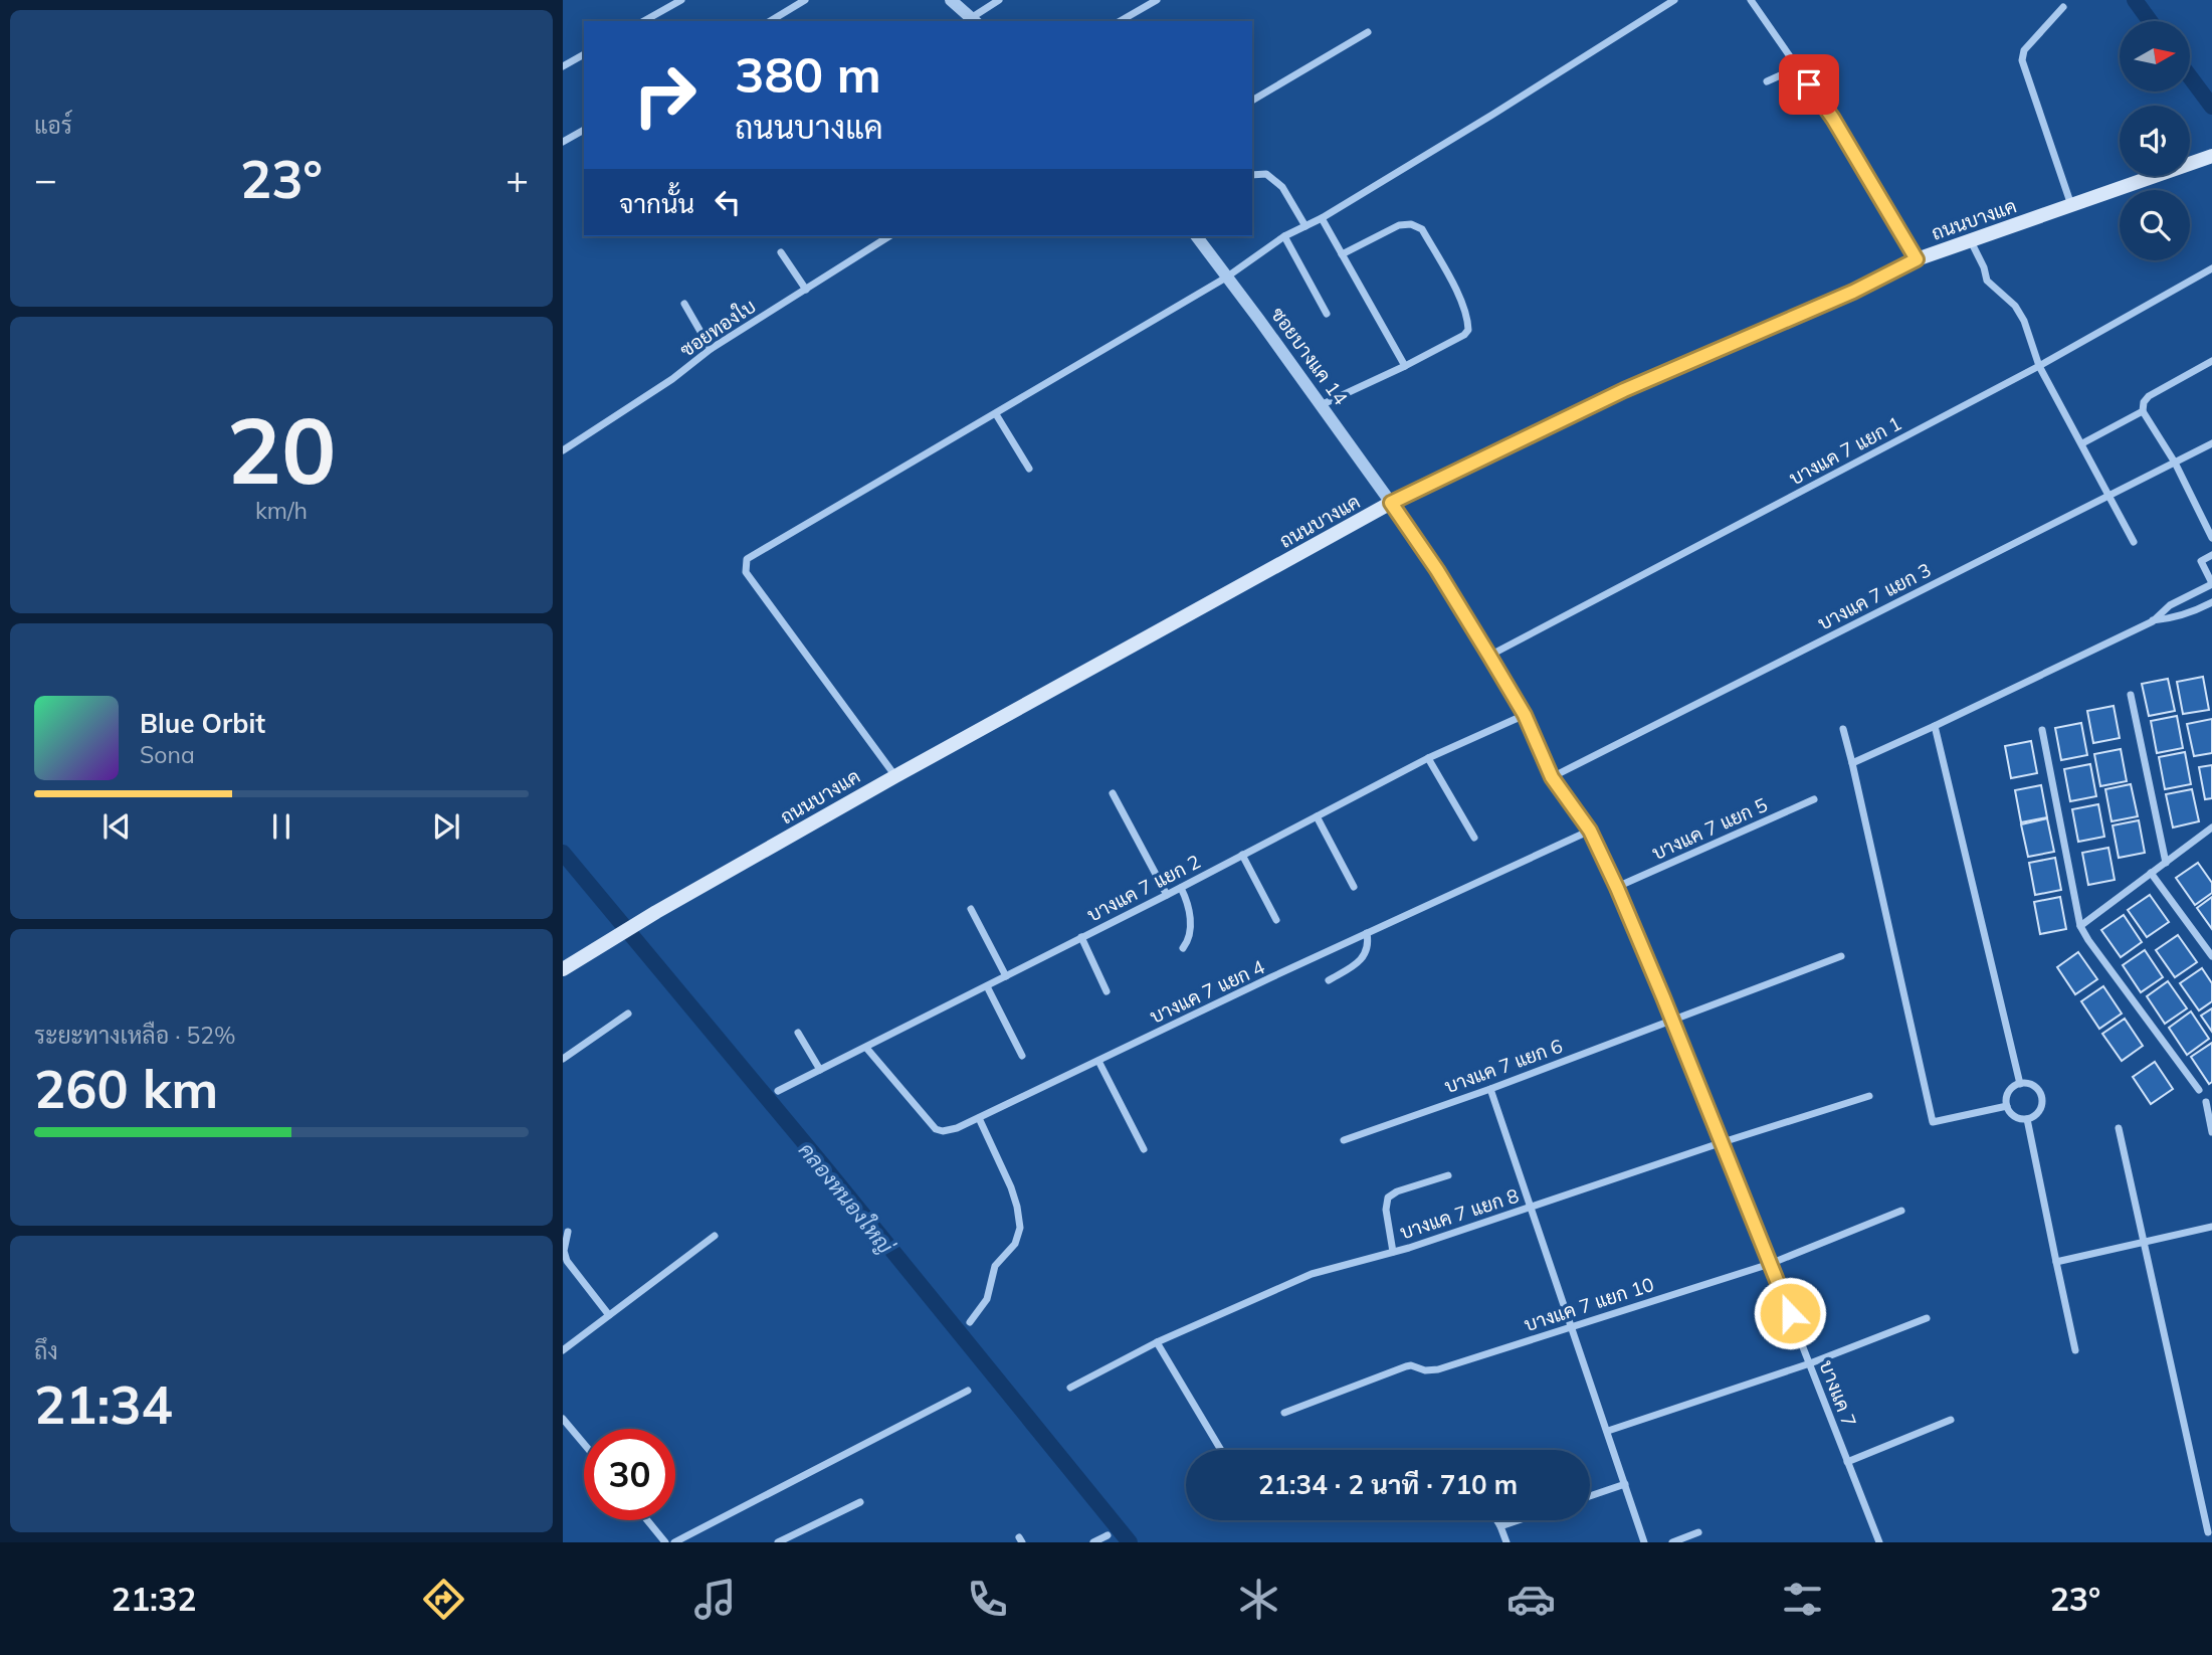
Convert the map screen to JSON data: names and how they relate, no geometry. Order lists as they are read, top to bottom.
{
  "streets": {
    "main road": ["ถนนบางแค"],
    "street": [
      "ซอยทองใบ",
      "ซอยบางแค 14",
      "บางแค 7 แยก 1",
      "บางแค 7 แยก 3",
      "บางแค 7 แยก 5",
      "บางแค 7 แยก 2",
      "บางแค 7 แยก 4",
      "บางแค 7 แยก 6",
      "บางแค 7 แยก 8",
      "บางแค 7 แยก 10",
      "บางแค 7"
    ]
  },
  "crossings": [
    ["ถนนบางแค", "ซอยบางแค 14"],
    ["ถนนบางแค", "บางแค 7"],
    ["ซอยบางแค 14", "บางแค 7"],
    ["บางแค 7 แยก 1", "บางแค 7"],
    ["บางแค 7 แยก 3", "บางแค 7"],
    ["บางแค 7 แยก 5", "บางแค 7"],
    ["บางแค 7 แยก 2", "บางแค 7 แยก 4"],
    ["บางแค 7 แยก 2", "บางแค 7"],
    ["บางแค 7 แยก 4", "บางแค 7"],
    ["บางแค 7 แยก 6", "บางแค 7"],
    ["บางแค 7 แยก 8", "บางแค 7"],
    ["บางแค 7 แยก 10", "บางแค 7"]
  ],
  "water": ["คลองหนองใหญ่"],
  "north": "right",
  "page": {
    "tile": [
      "แอร์",
      ["20", "km/h"],
      ["ระยะทางเหลือ · 52%", "260 km"],
      ["ถึง", "21:34"]
    ],
    "turn": ["380 m", "ถนนบางแค"],
    "heat": ["−", "23°", "+"],
    "then": "จากนั้น",
    "song": ["Blue Orbit", "Sona"],
    "limit": "30",
    "trip": "21:34 · 2 นาที · 710 m",
    "tabs": ["21:32", "23°"]
  }
}
